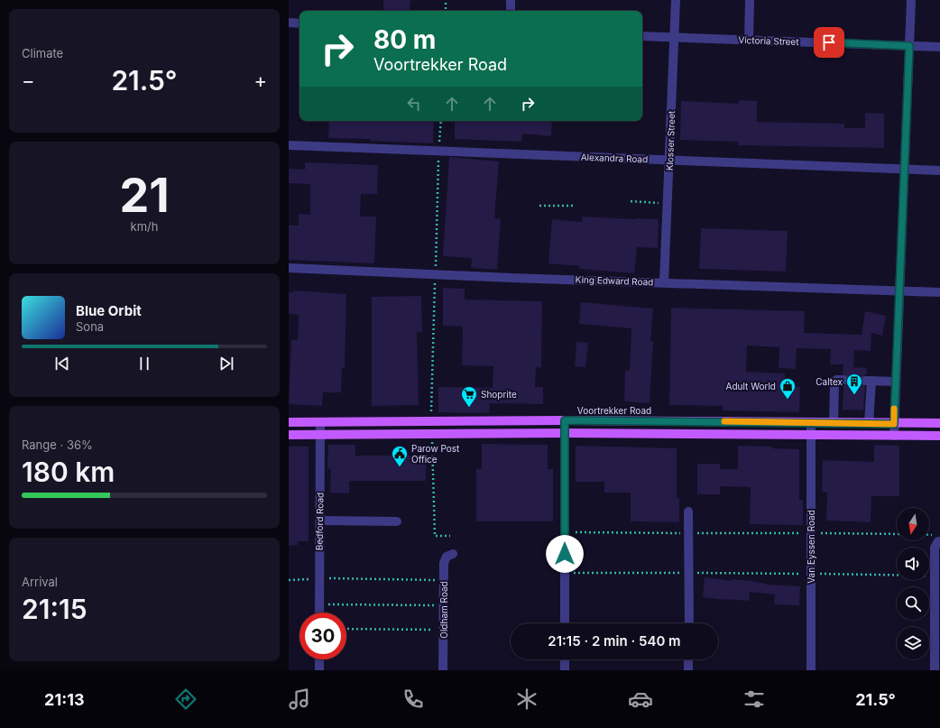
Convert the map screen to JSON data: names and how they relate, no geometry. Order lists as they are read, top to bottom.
{
  "streets": {
    "main road": ["Voortrekker Road"],
    "street": [
      "Victoria Street",
      "Klosser Street",
      "Alexandra Road",
      "King Edward Road",
      "Bedford Road",
      "Van Eyssen Road",
      "Oldham Road"
    ]
  },
  "crossings": [
    ["Victoria Street", "Klosser Street"],
    ["Klosser Street", "Alexandra Road"],
    ["Klosser Street", "King Edward Road"],
    ["Voortrekker Road", "Bedford Road"],
    ["Voortrekker Road", "Van Eyssen Road"]
  ],
  "places": {
    "building": ["Caltex"],
    "shop": ["Adult World"],
    "supermarket": ["Shoprite"],
    "public building": ["Parow Post Office"]
  },
  "north": "bottom",
  "page": {
    "tile": [
      "Climate",
      ["21", "km/h"],
      ["Range · 36%", "180 km"],
      ["Arrival", "21:15"]
    ],
    "turn": ["80 m", "Voortrekker Road"],
    "heat": ["−", "21.5°", "+"],
    "song": ["Blue Orbit", "Sona"],
    "limit": "30",
    "trip": "21:15 · 2 min · 540 m",
    "tabs": ["21:13", "21.5°"]
  }
}
